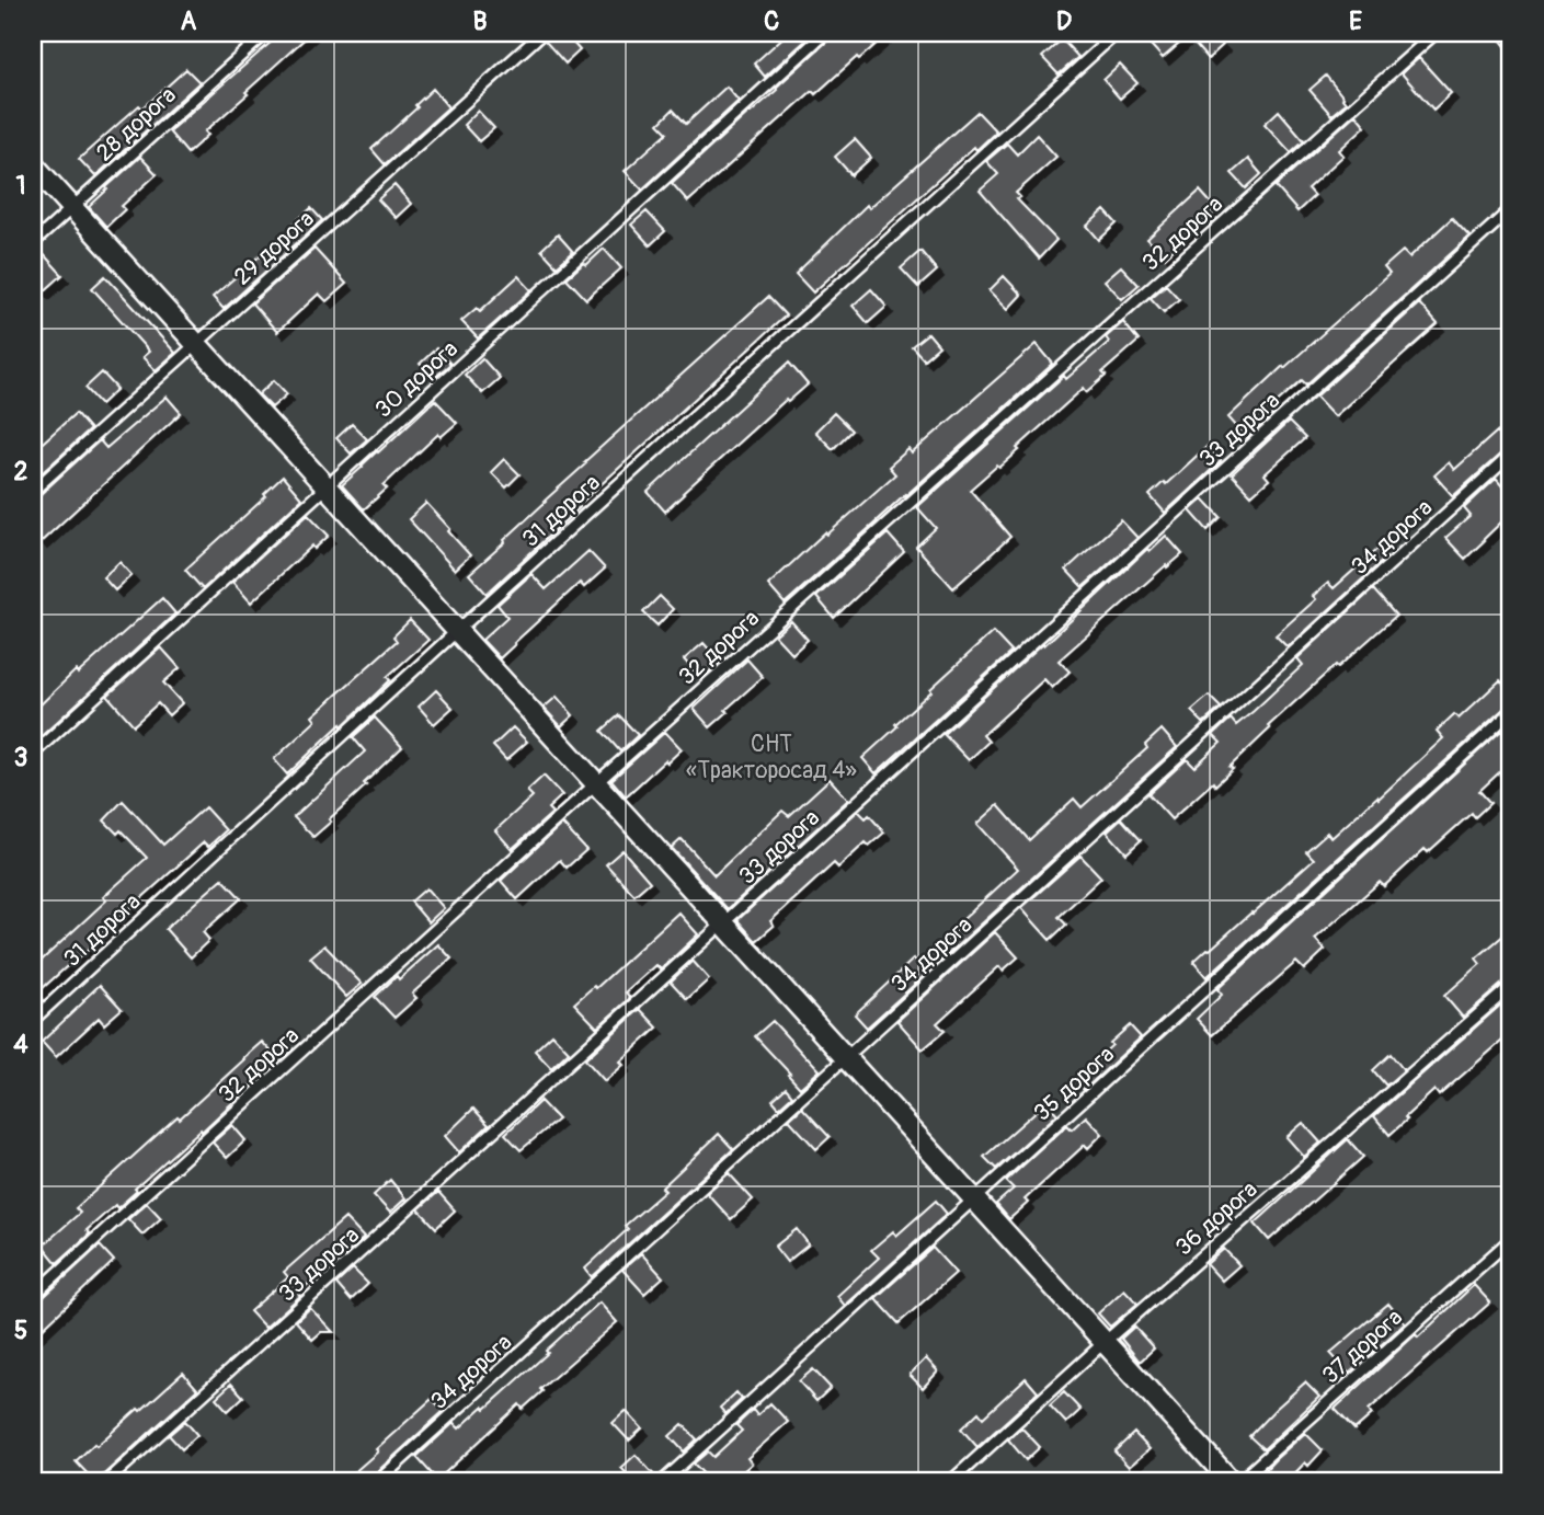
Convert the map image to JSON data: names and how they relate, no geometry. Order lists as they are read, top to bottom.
{
  "streets": {
    "lane": [
      "28 дорога",
      "32 дорога",
      "29 дорога",
      "30 дорога",
      "33 дорога",
      "31 дорога",
      "34 дорога",
      "35 дорога",
      "36 дорога",
      "37 дорога"
    ]
  },
  "parks": ["СНТ «Тракторосад 4»"],
  "grid": {
    "columns": [
      "A",
      "B",
      "C",
      "D",
      "E"
    ],
    "rows": [
      "1",
      "2",
      "3",
      "4",
      "5"
    ]
  }
}
